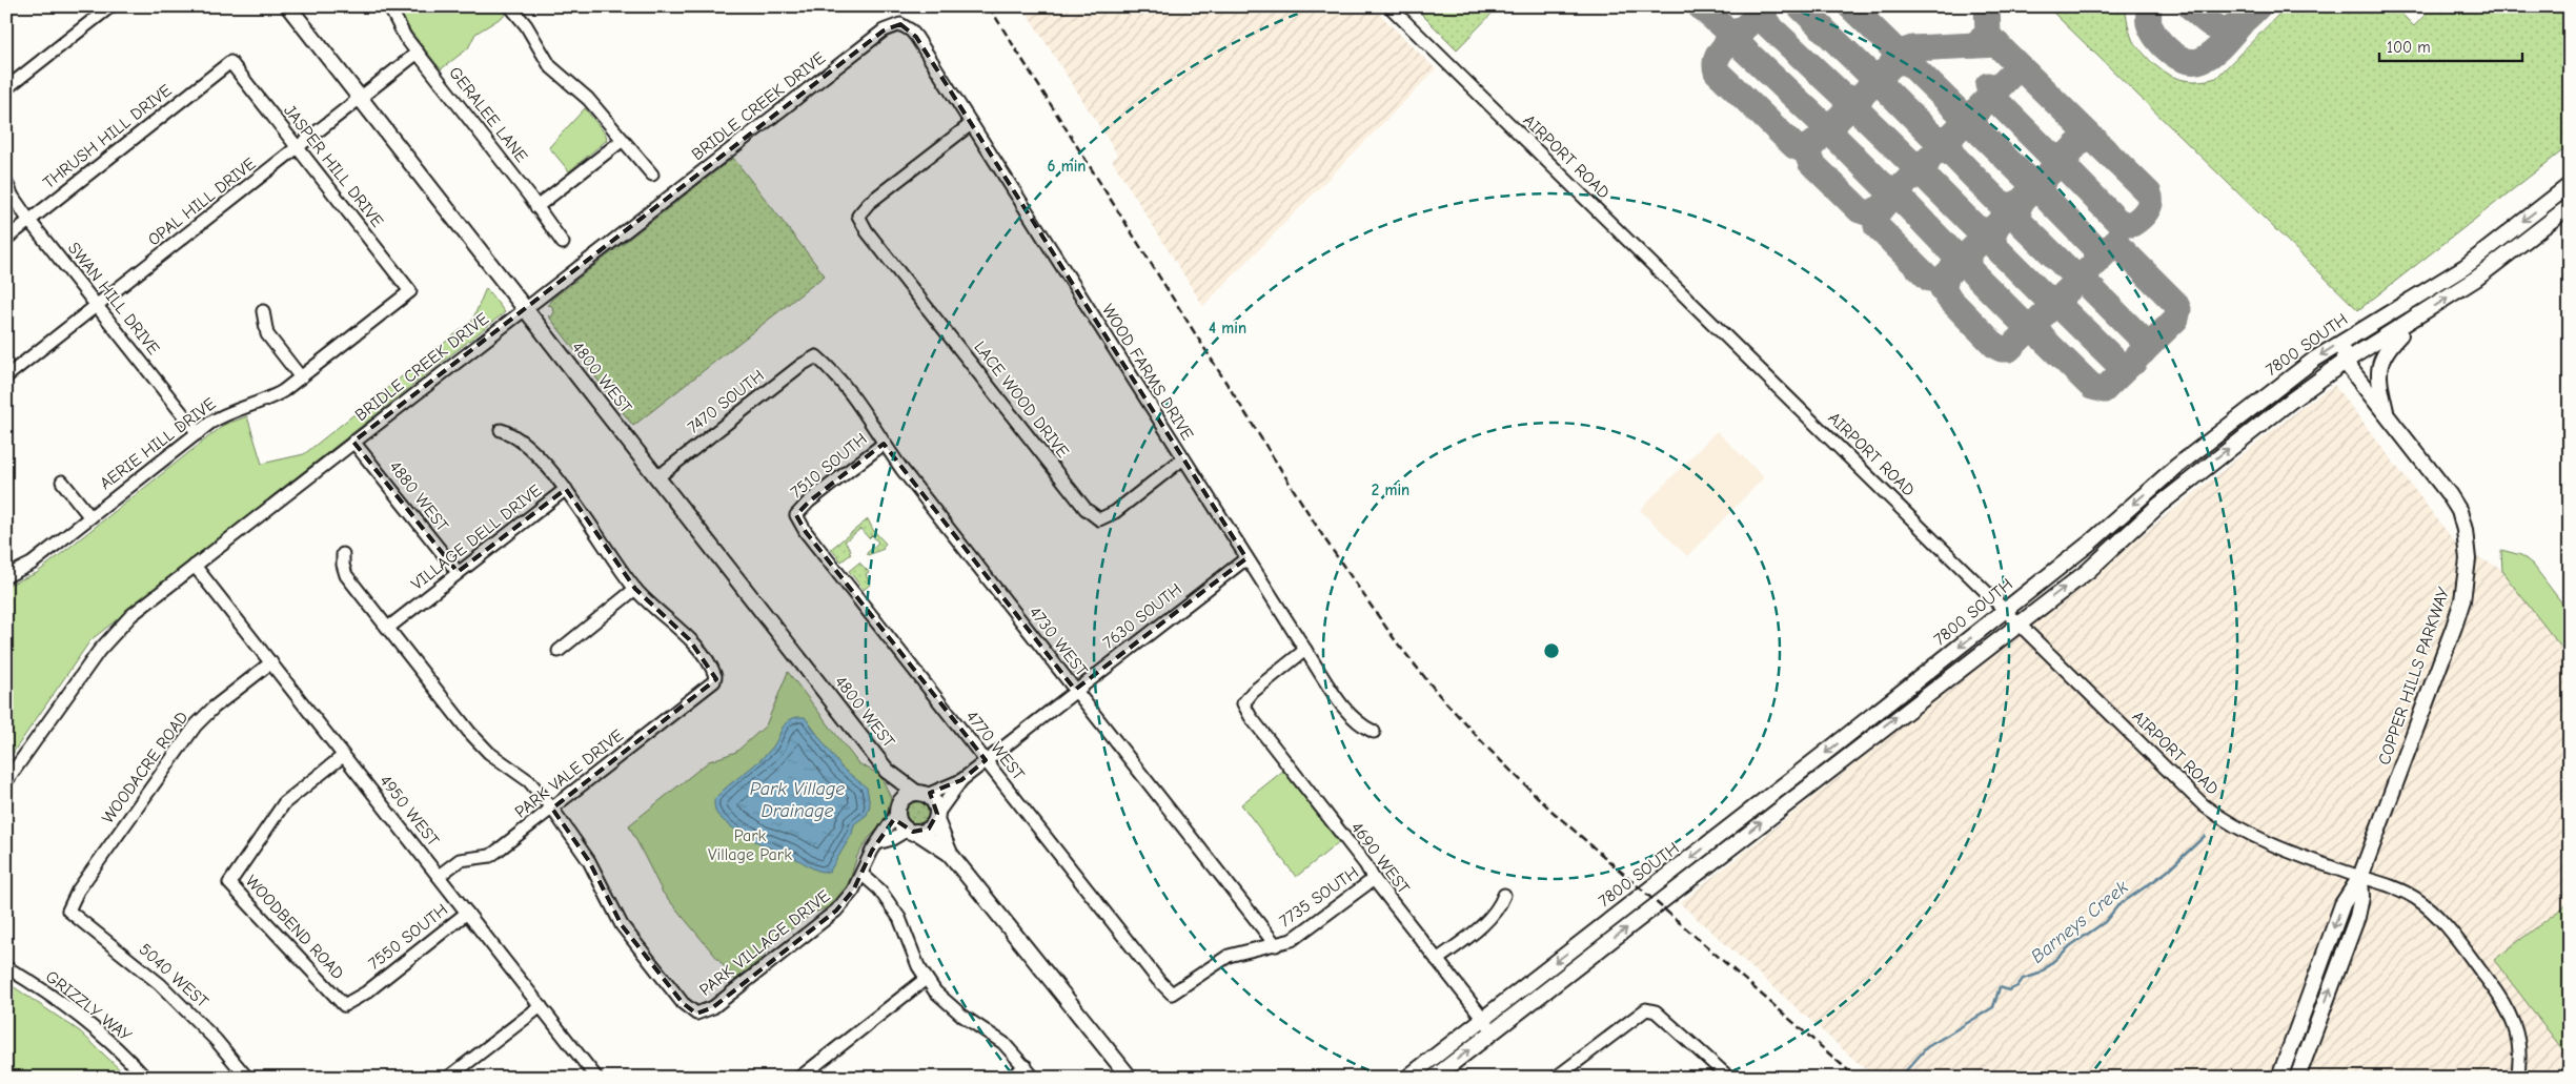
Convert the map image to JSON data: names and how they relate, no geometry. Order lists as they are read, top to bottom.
{
  "streets": {
    "main road": ["7800 SOUTH", "4800 WEST", "COPPER HILLS PARKWAY"],
    "street": [
      "BRIDLE CREEK DRIVE",
      "GERALEE LANE",
      "THRUSH HILL DRIVE",
      "AIRPORT ROAD",
      "JASPER HILL DRIVE",
      "OPAL HILL DRIVE",
      "SWAN HILL DRIVE",
      "WOOD FARMS DRIVE",
      "LACE WOOD DRIVE",
      "7470 SOUTH",
      "AERIE HILL DRIVE",
      "7510 SOUTH",
      "4880 WEST",
      "VILLAGE DELL DRIVE",
      "7630 SOUTH",
      "4730 WEST",
      "4770 WEST",
      "WOODACRE ROAD",
      "PARK VALE DRIVE",
      "4950 WEST",
      "4690 WEST",
      "7735 SOUTH",
      "WOODBEND ROAD",
      "7550 SOUTH",
      "PARK VILLAGE DRIVE",
      "5040 WEST",
      "GRIZZLY WAY"
    ]
  },
  "crossings": [
    ["BRIDLE CREEK DRIVE", "WOOD FARMS DRIVE"],
    ["BRIDLE CREEK DRIVE", "4800 WEST"],
    ["BRIDLE CREEK DRIVE", "4880 WEST"],
    ["BRIDLE CREEK DRIVE", "4950 WEST"],
    ["GERALEE LANE", "OPAL HILL DRIVE"],
    ["THRUSH HILL DRIVE", "JASPER HILL DRIVE"],
    ["THRUSH HILL DRIVE", "SWAN HILL DRIVE"],
    ["AIRPORT ROAD", "7800 SOUTH"],
    ["AIRPORT ROAD", "COPPER HILLS PARKWAY"],
    ["JASPER HILL DRIVE", "OPAL HILL DRIVE"],
    ["JASPER HILL DRIVE", "AERIE HILL DRIVE"],
    ["OPAL HILL DRIVE", "SWAN HILL DRIVE"],
    ["OPAL HILL DRIVE", "4800 WEST"],
    ["SWAN HILL DRIVE", "AERIE HILL DRIVE"],
    ["7800 SOUTH", "COPPER HILLS PARKWAY"],
    ["7800 SOUTH", "4690 WEST"],
    ["WOOD FARMS DRIVE", "LACE WOOD DRIVE"],
    ["WOOD FARMS DRIVE", "7630 SOUTH"],
    ["WOOD FARMS DRIVE", "4690 WEST"],
    ["4800 WEST", "7470 SOUTH"],
    ["4800 WEST", "7630 SOUTH"],
    ["4800 WEST", "PARK VILLAGE DRIVE"],
    ["7470 SOUTH", "4730 WEST"],
    ["7510 SOUTH", "4730 WEST"],
    ["7510 SOUTH", "4770 WEST"],
    ["4880 WEST", "VILLAGE DELL DRIVE"],
    ["VILLAGE DELL DRIVE", "PARK VALE DRIVE"],
    ["VILLAGE DELL DRIVE", "PARK VILLAGE DRIVE"],
    ["7630 SOUTH", "4730 WEST"],
    ["7630 SOUTH", "4770 WEST"],
    ["7630 SOUTH", "PARK VILLAGE DRIVE"],
    ["4730 WEST", "7735 SOUTH"],
    ["4770 WEST", "7735 SOUTH"],
    ["WOODACRE ROAD", "4950 WEST"],
    ["WOODACRE ROAD", "5040 WEST"],
    ["PARK VALE DRIVE", "4950 WEST"],
    ["PARK VALE DRIVE", "PARK VILLAGE DRIVE"],
    ["4950 WEST", "WOODBEND ROAD"],
    ["4950 WEST", "7550 SOUTH"],
    ["4690 WEST", "7735 SOUTH"],
    ["WOODBEND ROAD", "7550 SOUTH"]
  ],
  "water": ["Park Village Drainage", "Barneys Creek"],
  "parks": ["Park Village Park"],
  "scale_bar": "100 m",
  "rings": ["6 min", "4 min", "2 min"]
}
